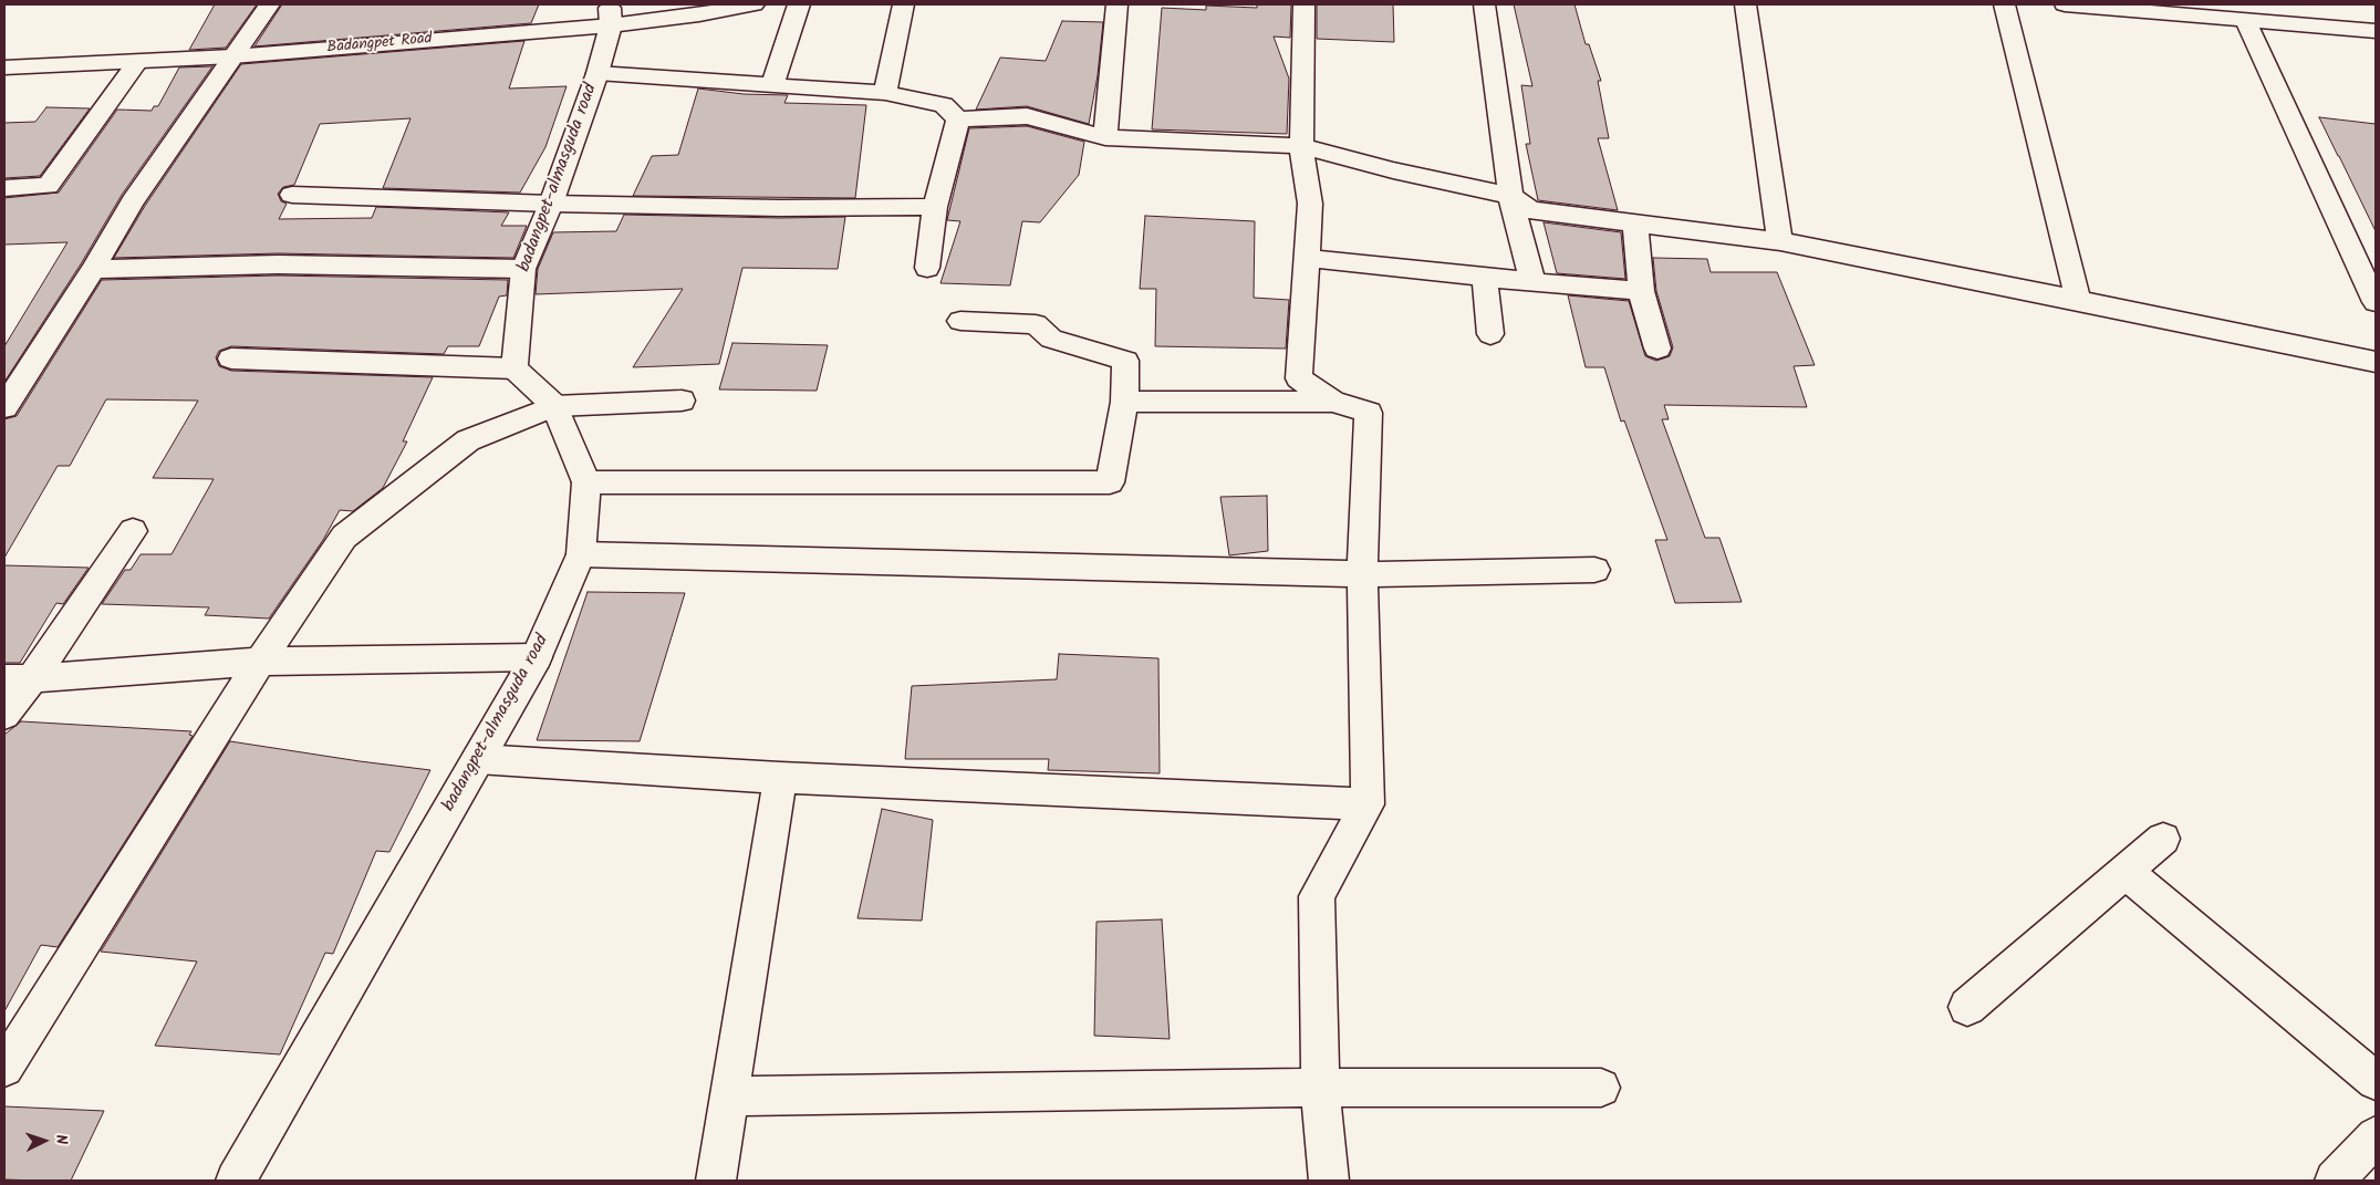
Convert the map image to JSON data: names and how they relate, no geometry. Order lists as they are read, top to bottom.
{
  "streets": {
    "street": ["Badangpet Road", "badangpet-almasguda road"]
  },
  "crossings": [
    ["Badangpet Road", "badangpet-almasguda road"]
  ],
  "north": "right"
}
